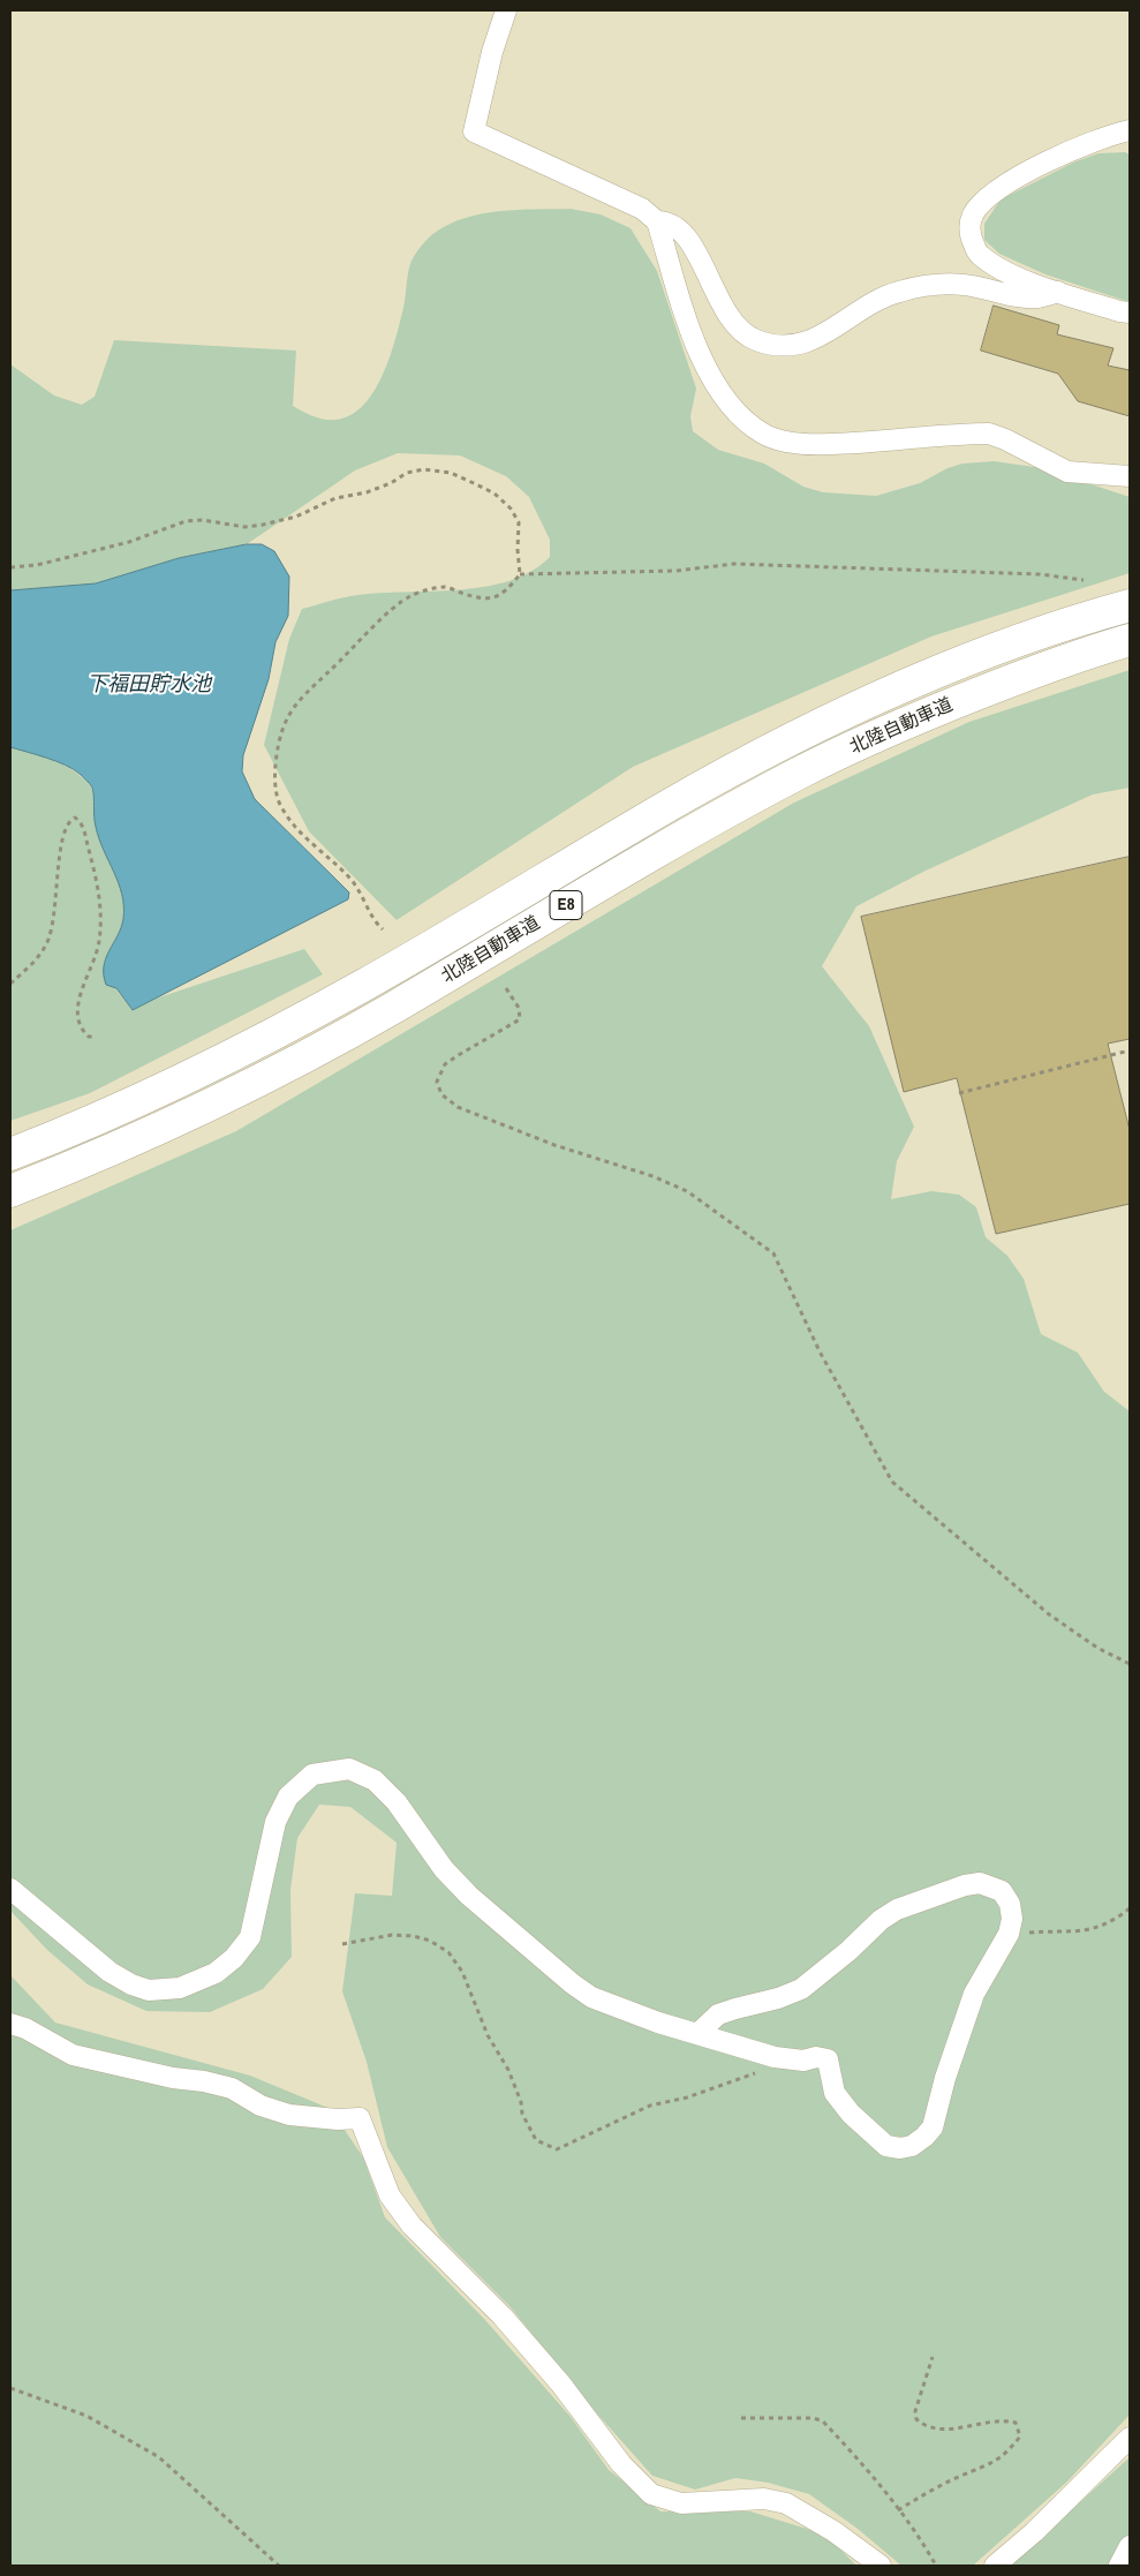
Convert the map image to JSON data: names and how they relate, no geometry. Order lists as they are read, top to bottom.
{
  "streets": {
    "highway": ["北陸自動車道", "E8"]
  },
  "water": ["下福田貯水池"]
}
